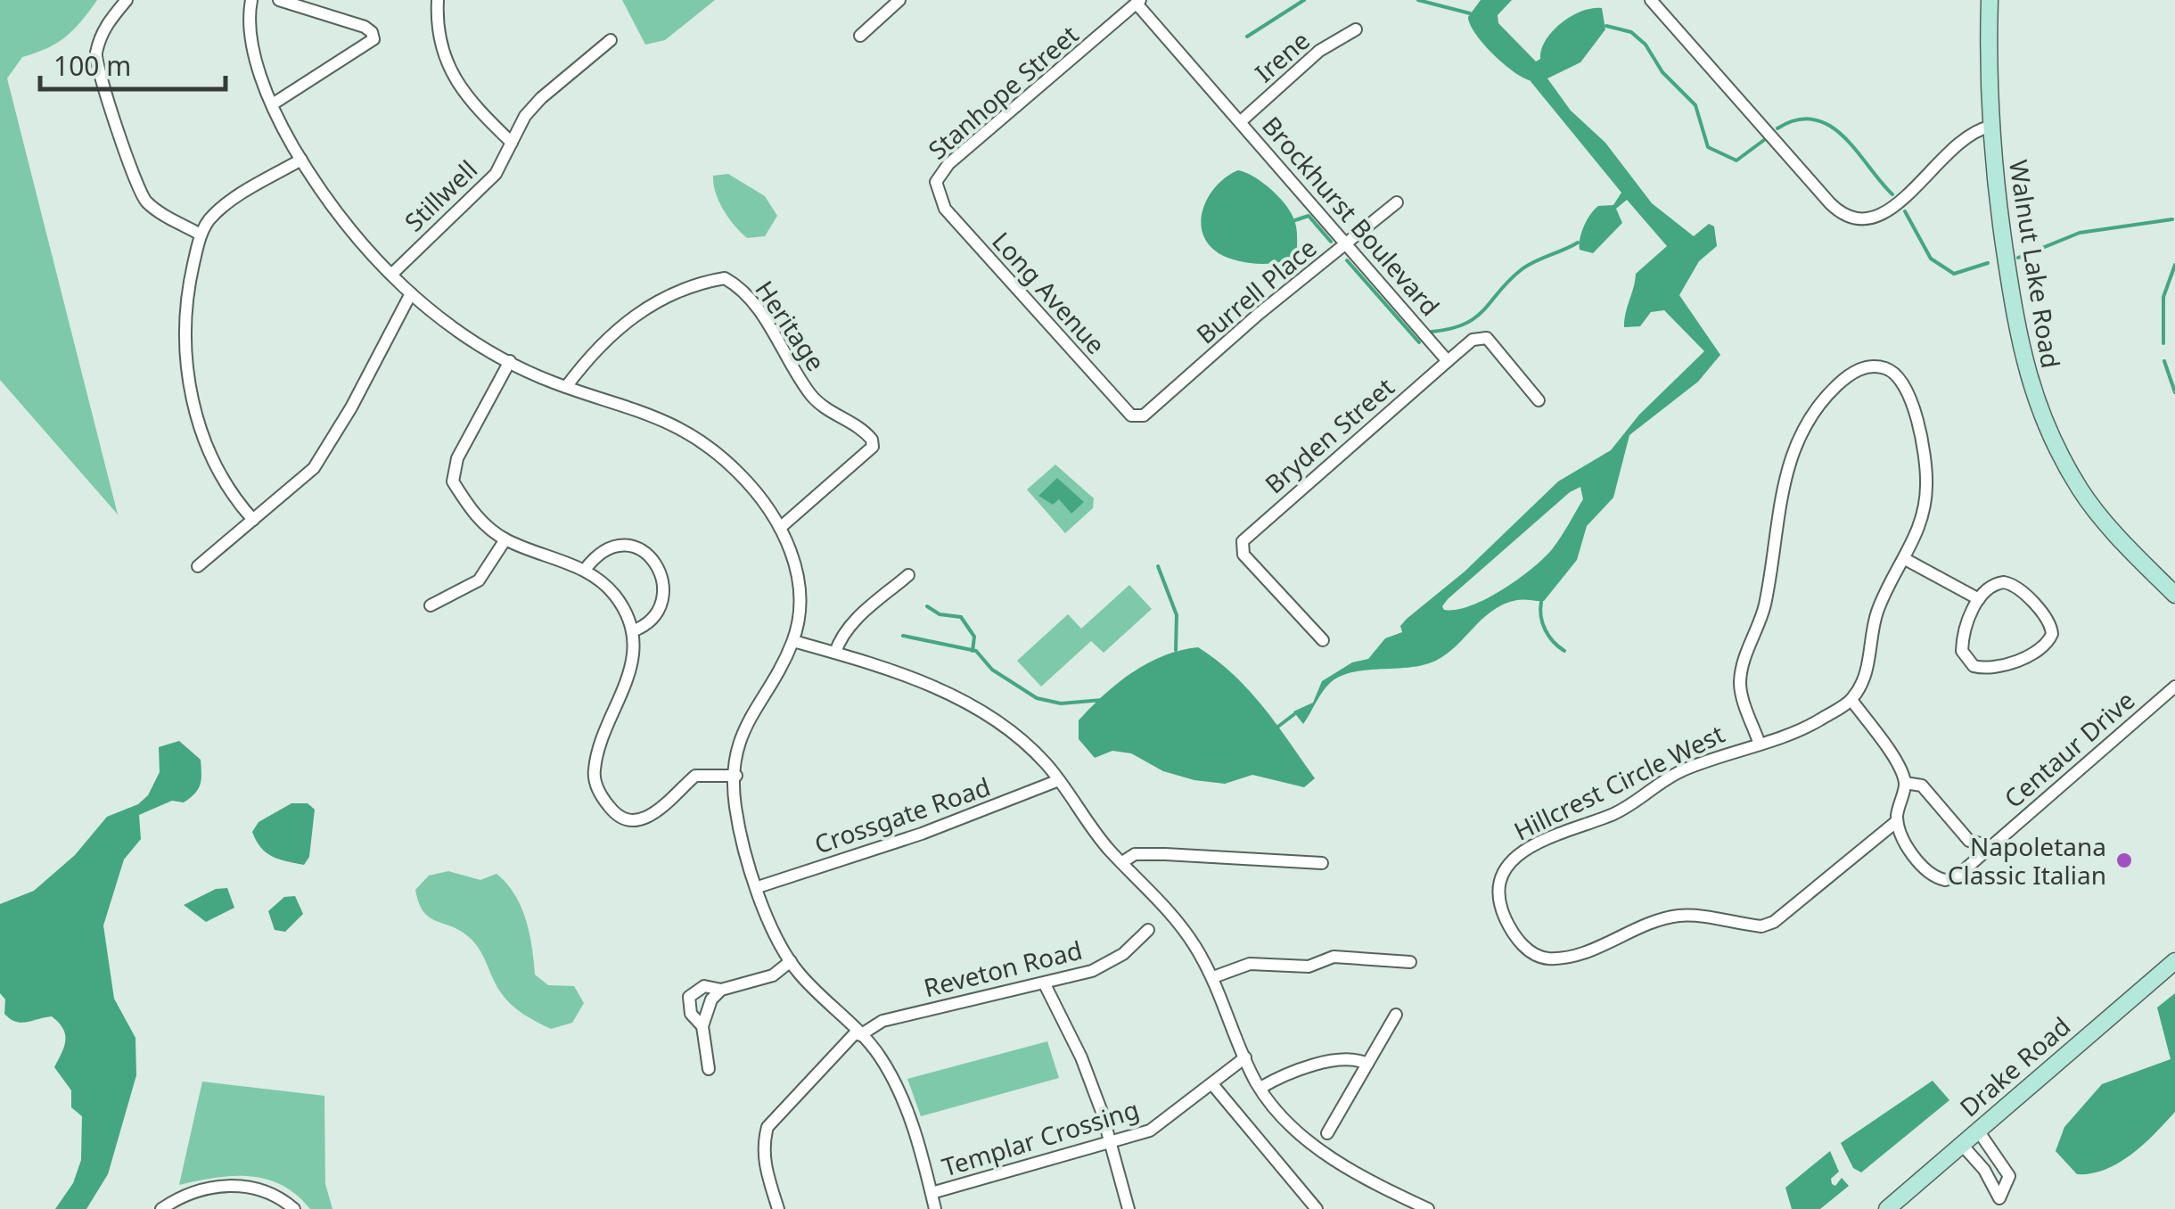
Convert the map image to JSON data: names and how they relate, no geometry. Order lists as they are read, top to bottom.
{
  "streets": {
    "street": [
      "Irene",
      "Stanhope Street",
      "Stillwell",
      "Brockhurst Boulevard",
      "Walnut Lake Road",
      "Burrell Place",
      "Long Avenue",
      "Heritage",
      "Bryden Street",
      "Centaur Drive",
      "Hillcrest Circle West",
      "Crossgate Road",
      "Reveton Road",
      "Drake Road",
      "Templar Crossing"
    ]
  },
  "crossings": [
    ["Irene", "Brockhurst Boulevard"],
    ["Stanhope Street", "Brockhurst Boulevard"],
    ["Stanhope Street", "Long Avenue"],
    ["Brockhurst Boulevard", "Burrell Place"],
    ["Brockhurst Boulevard", "Bryden Street"],
    ["Burrell Place", "Long Avenue"],
    ["Centaur Drive", "Hillcrest Circle West"]
  ],
  "places": ["Napoletana Classic Italian"],
  "scale_bar": "100 m"
}
